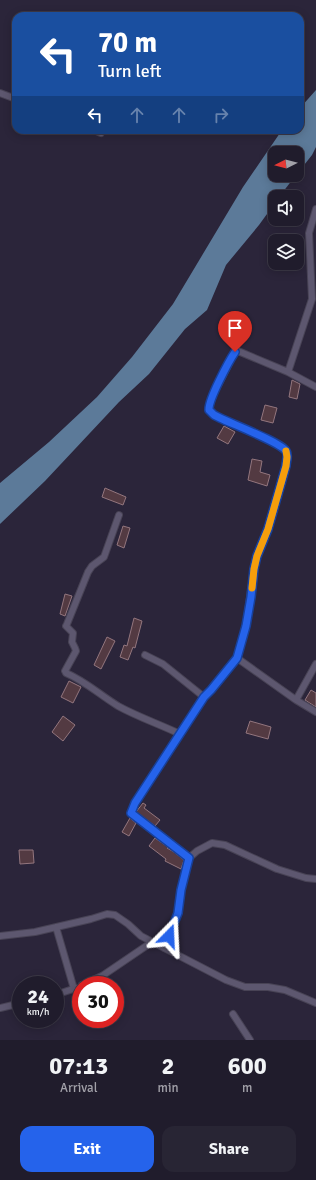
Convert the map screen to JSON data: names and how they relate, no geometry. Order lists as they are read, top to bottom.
{
  "north": "left",
  "page": {
    "turn": ["70 m", "Turn left"],
    "speed": "24 km/h",
    "limit": "30",
    "eta": [
      "07:13",
      "Arrival",
      "2",
      "min",
      "600",
      "m"
    ],
    "buttons": ["Exit", "Share"]
  }
}
